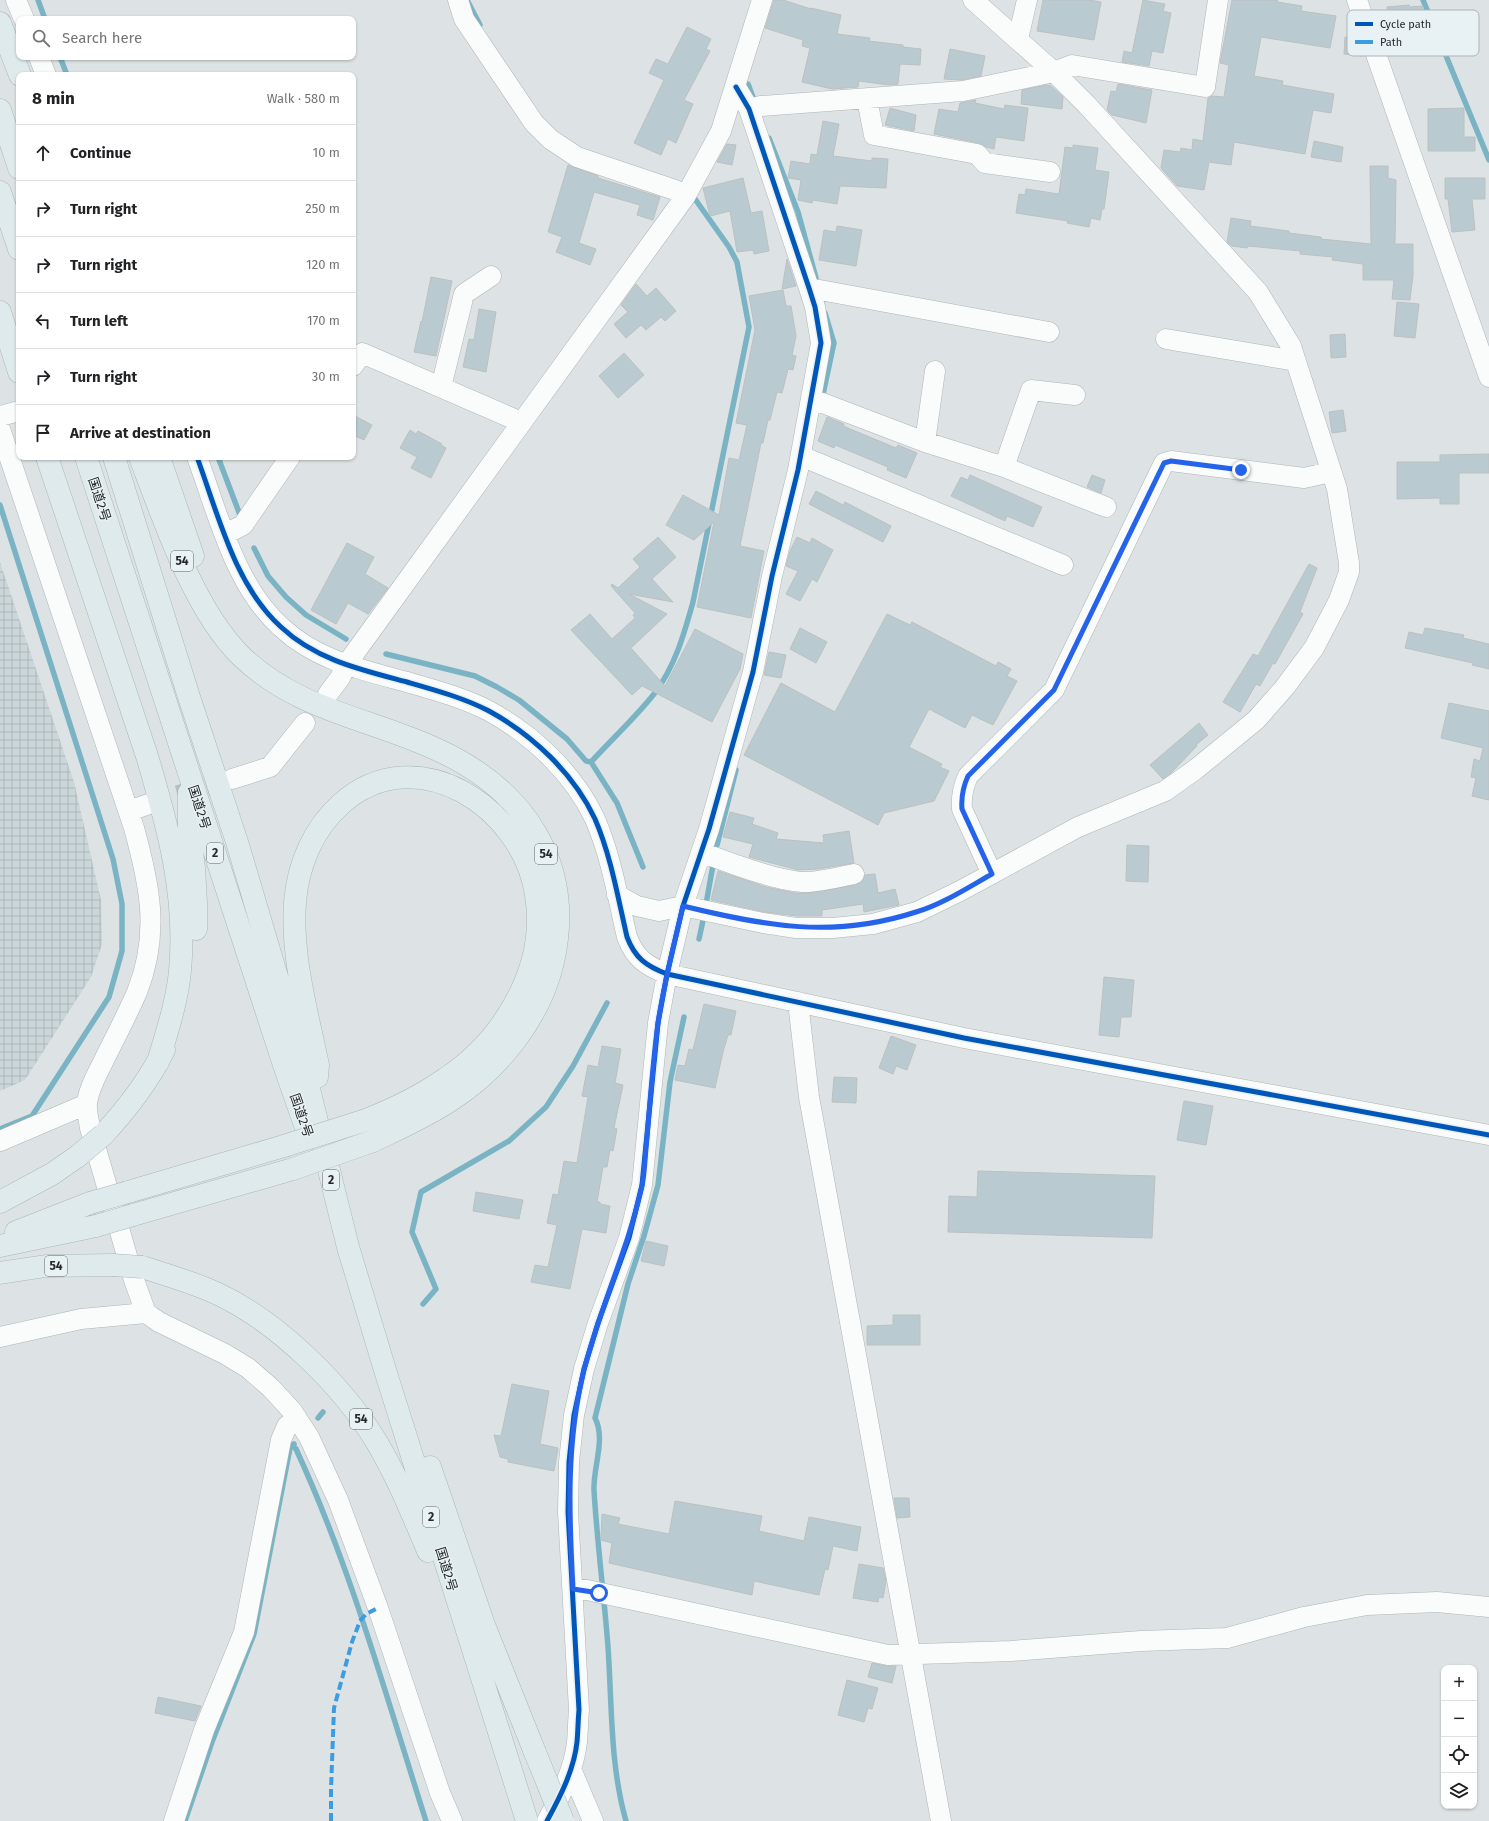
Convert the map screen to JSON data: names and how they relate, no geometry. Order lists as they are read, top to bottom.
{
  "streets": {
    "highway": ["国道2号", "54", "2"]
  },
  "crossings": [
    ["国道2号", "54"]
  ],
  "legend": ["Cycle path", "Path"],
  "page": {
    "search": "Search here",
    "heading": ["8 min", "Walk · 580 m"],
    "list": [
      ["Continue", "10 m"],
      ["Turn right", "250 m"],
      ["Turn right", "120 m"],
      ["Turn left", "170 m"],
      ["Turn right", "30 m"],
      "Arrive at destination"
    ],
    "map_buttons": ["+", "−"]
  }
}
